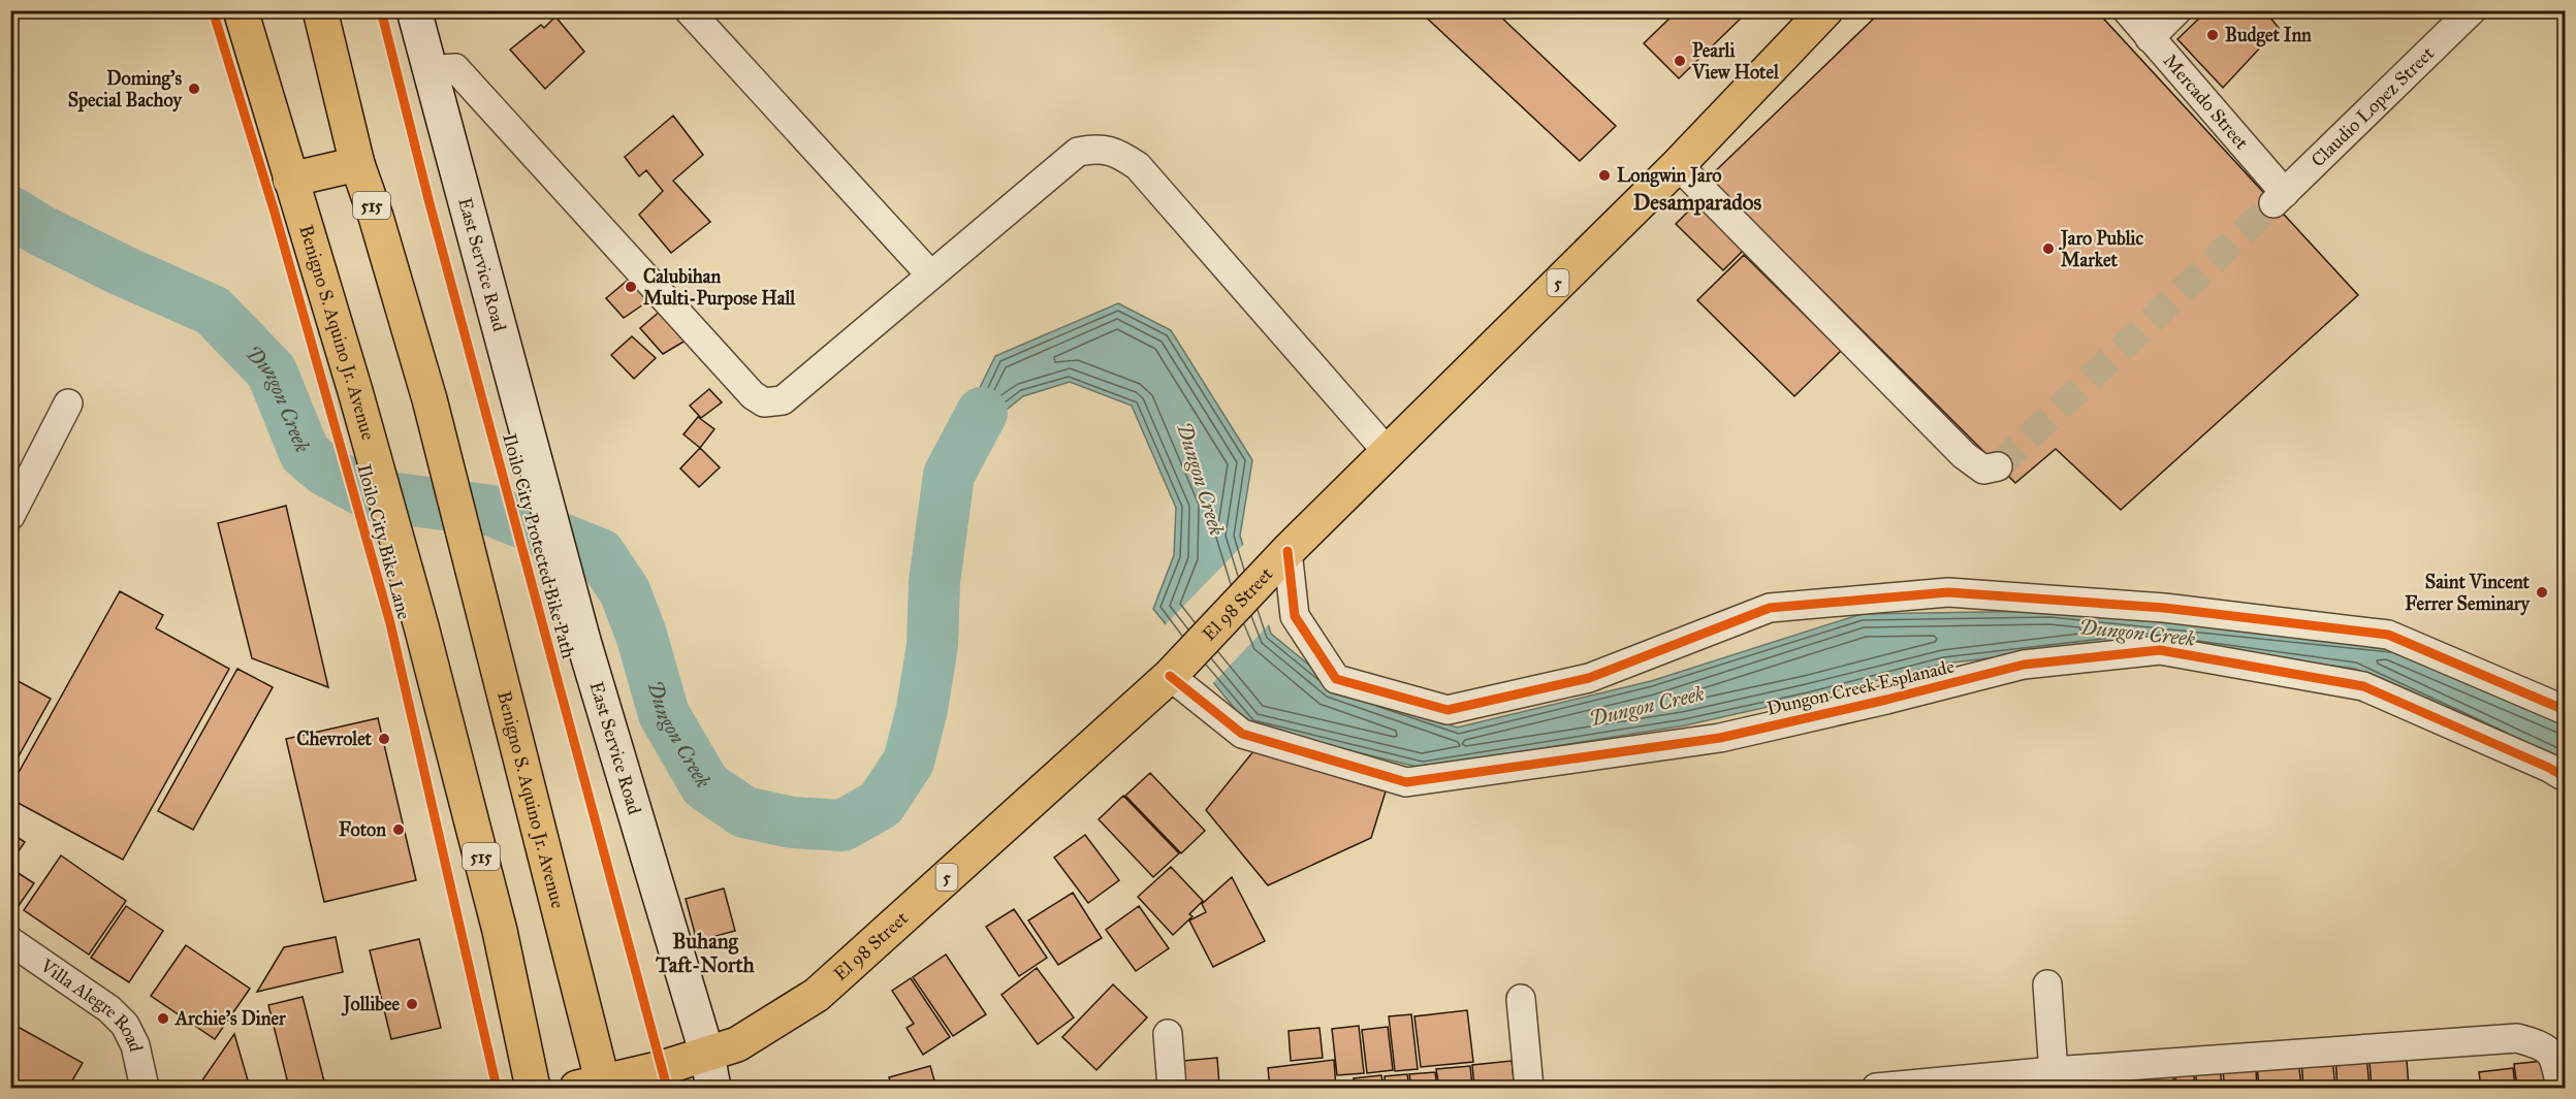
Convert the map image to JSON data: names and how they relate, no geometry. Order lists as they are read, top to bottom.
{
  "streets": {
    "main road": [
      "515",
      "5",
      "Benigno S. Aquino Jr. Avenue",
      "El 98 Street"
    ],
    "street": [
      "Mercado Street",
      "Claudio Lopez Street",
      "East Service Road",
      "Dungon Creek Esplanade",
      "Villa Alegre Road"
    ],
    "cycle path": ["Iloilo City Bike Lane", "Iloilo City Protected Bike Path"]
  },
  "crossings": [
    ["Mercado Street", "Claudio Lopez Street"],
    ["East Service Road", "El 98 Street"],
    ["Benigno S. Aquino Jr. Avenue", "El 98 Street"],
    ["El 98 Street", "Dungon Creek Esplanade"]
  ],
  "districts": ["Desamparados", "Buhang Taft-North"],
  "water": ["Dungon Creek"],
  "places": [
    "Budget Inn",
    "Pearli View Hotel",
    "Doming's Special Bachoy",
    "Longwin Jaro",
    "Jaro Public Market",
    "Calubihan Multi-Purpose Hall",
    "Saint Vincent Ferrer Seminary",
    "Chevrolet",
    "Foton",
    "Jollibee",
    "Archie's Diner"
  ]
}
